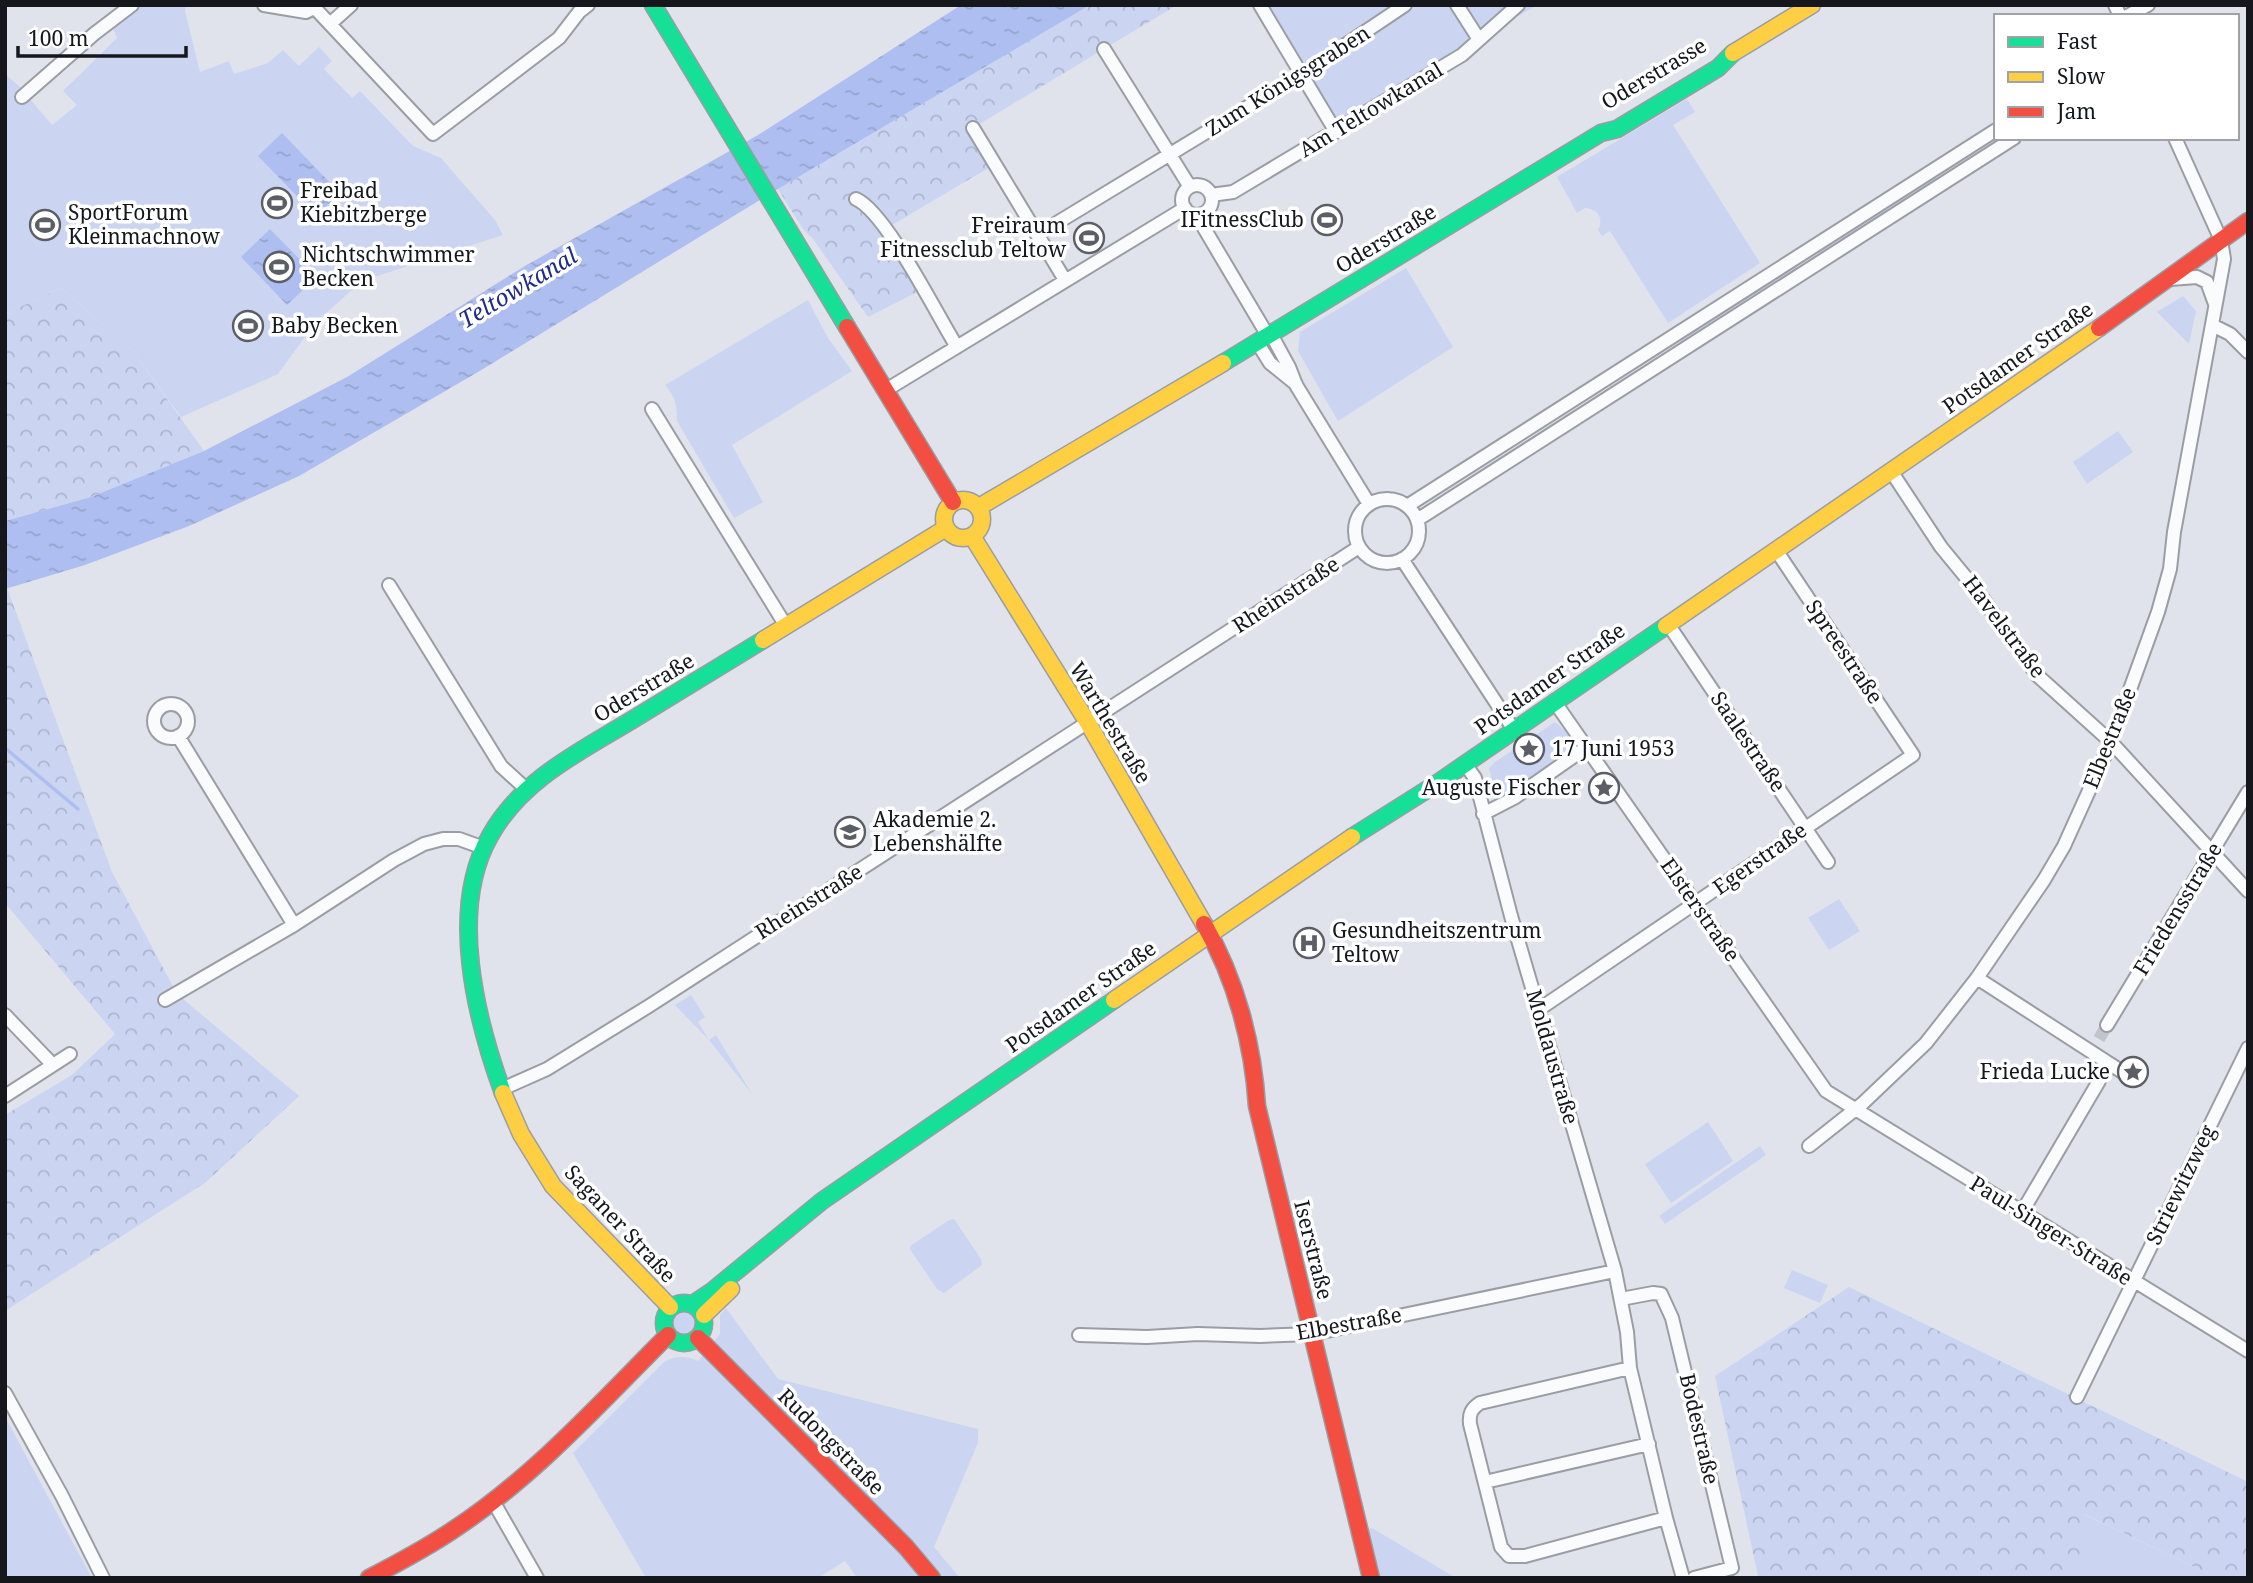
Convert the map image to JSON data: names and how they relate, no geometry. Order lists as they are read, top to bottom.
{
  "streets": {
    "street": [
      "Zum Königsgraben",
      "Am Teltowkanal",
      "Oderstraße",
      "Potsdamer Straße",
      "Rheinstraße",
      "Havelstraße",
      "Spreestraße",
      "Warthestraße",
      "Elbestraße",
      "Saalestraße",
      "Egerstraße",
      "Friedensstraße",
      "Elsterstraße",
      "Moldaustraße",
      "Striewitzweg",
      "Saganer Straße",
      "Paul-Singer-Straße",
      "Iserstraße",
      "Bodestraße",
      "Rudongstraße"
    ]
  },
  "crossings": [
    ["Oderstraße", "Warthestraße"],
    ["Oderstraße", "Saganer Straße"],
    ["Potsdamer Straße", "Havelstraße"],
    ["Potsdamer Straße", "Spreestraße"],
    ["Potsdamer Straße", "Warthestraße"],
    ["Potsdamer Straße", "Elbestraße"],
    ["Potsdamer Straße", "Saalestraße"],
    ["Potsdamer Straße", "Elsterstraße"],
    ["Potsdamer Straße", "Moldaustraße"],
    ["Potsdamer Straße", "Saganer Straße"],
    ["Potsdamer Straße", "Iserstraße"],
    ["Potsdamer Straße", "Rudongstraße"],
    ["Rheinstraße", "Warthestraße"],
    ["Rheinstraße", "Saganer Straße"],
    ["Havelstraße", "Elbestraße"],
    ["Havelstraße", "Friedensstraße"],
    ["Spreestraße", "Egerstraße"],
    ["Warthestraße", "Iserstraße"],
    ["Elbestraße", "Elsterstraße"],
    ["Elbestraße", "Moldaustraße"],
    ["Elbestraße", "Paul-Singer-Straße"],
    ["Elbestraße", "Iserstraße"],
    ["Saalestraße", "Egerstraße"],
    ["Egerstraße", "Elsterstraße"],
    ["Egerstraße", "Moldaustraße"],
    ["Elsterstraße", "Paul-Singer-Straße"],
    ["Striewitzweg", "Paul-Singer-Straße"],
    ["Saganer Straße", "Rudongstraße"]
  ],
  "water": ["Teltowkanal"],
  "places": {
    "sports": [
      "Freibad Kiebitzberge",
      "IFitnessClub",
      "SportForum Kleinmachnow",
      "Freiraum Fitnessclub Teltow",
      "Nichtschwimmer Becken",
      "Baby Becken"
    ],
    "place": ["17 Juni 1953", "Auguste Fischer", "Frieda Lucke"],
    "school or university": ["Akademie 2. Lebenshälfte"],
    "hospital": ["Gesundheitszentrum Teltow"]
  },
  "legend": ["Fast", "Slow", "Jam"],
  "scale_bar": "100 m"
}
